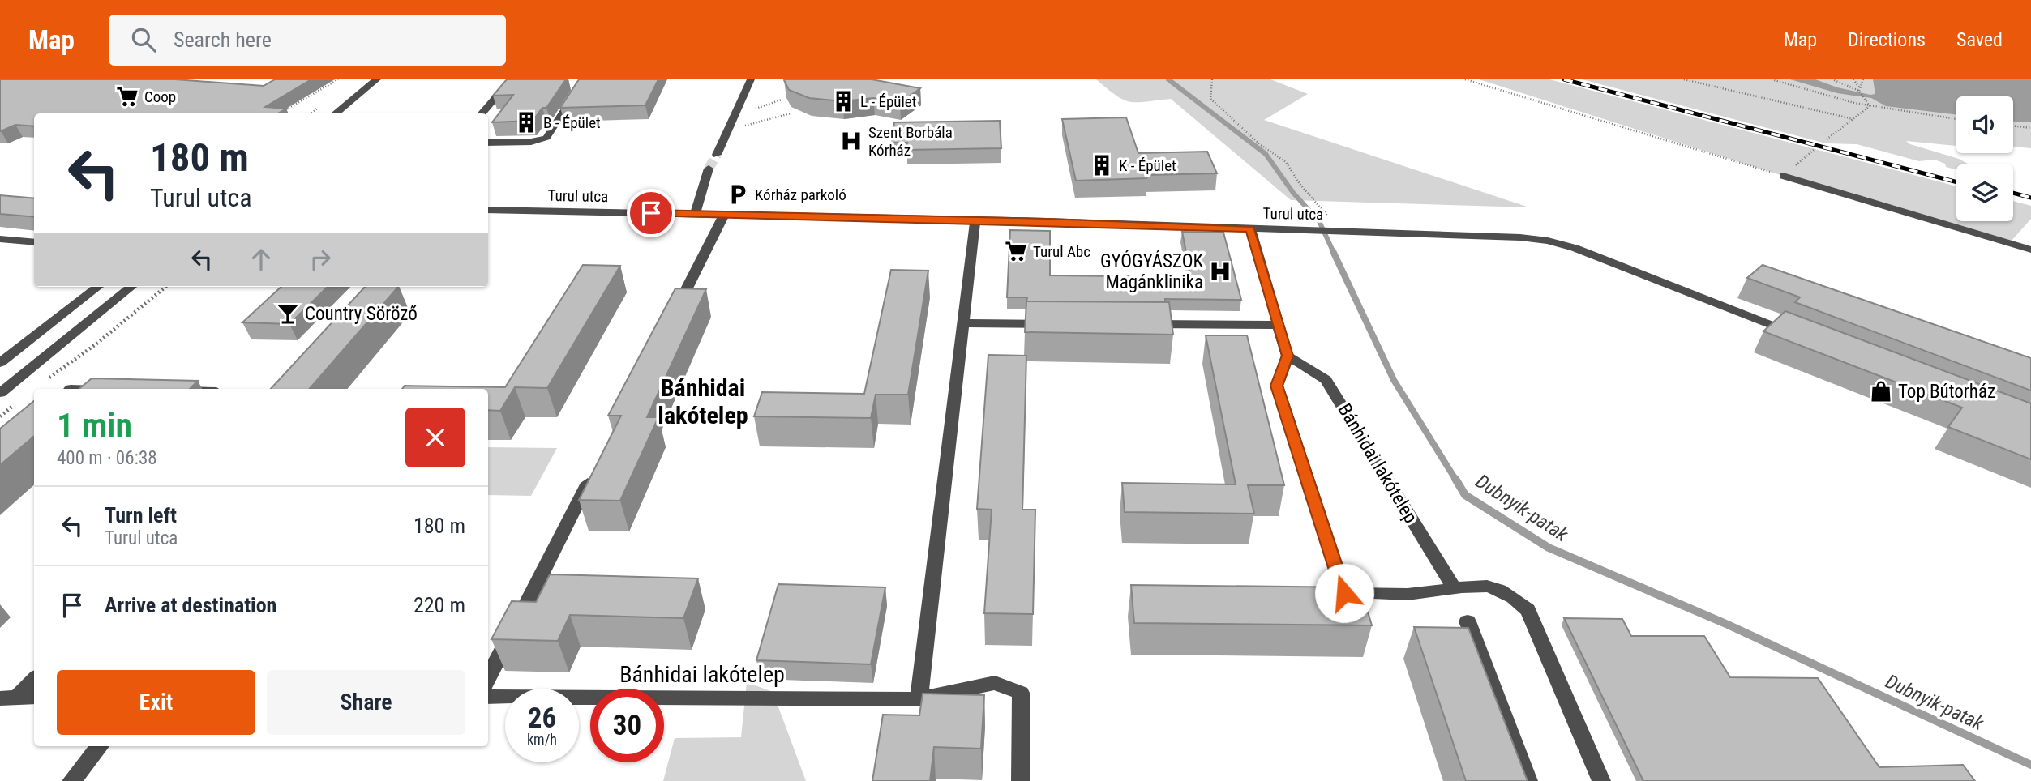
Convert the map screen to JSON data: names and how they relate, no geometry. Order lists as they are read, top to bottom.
{
  "streets": {
    "street": ["Turul utca", "Bánhidai lakótelep"]
  },
  "districts": ["Bánhidai lakótelep"],
  "water": ["Dubnyik-patak"],
  "places": {
    "supermarket": ["Coop", "Turul Abc"],
    "building": ["L - Épület", "B - Épület", "K - Épület"],
    "hospital": ["Szent Borbála Kórház", "GYÓGYÁSZOK Magánklinika"],
    "parking": ["Kórház parkoló"],
    "bar": ["Country Söröző"],
    "shop": ["Top Bútorház"]
  },
  "page": {
    "header": "Map",
    "search": "Search here",
    "nav": ["Map", "Directions", "Saved"],
    "turn": ["180 m", "Turul utca"],
    "heading": ["1 min", "400 m · 06:38"],
    "list": [
      {
        "name": "Turn left",
        "note": "Turul utca",
        "value": "180 m"
      },
      {
        "name": "Arrive at destination",
        "value": "220 m"
      }
    ],
    "buttons": ["Exit", "Share"],
    "speed": "26 km/h",
    "limit": "30"
  }
}
